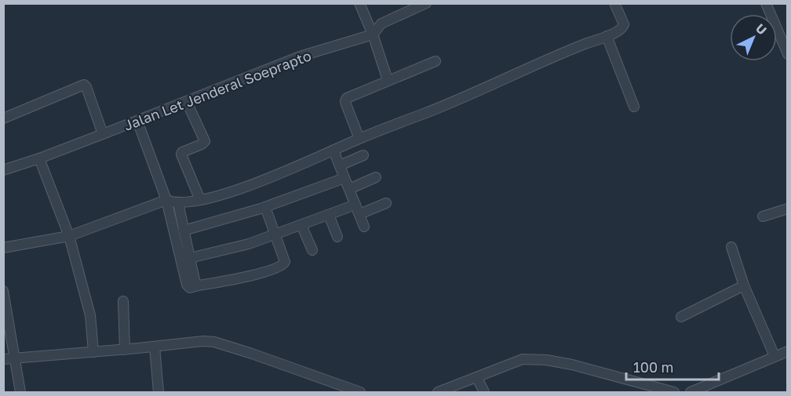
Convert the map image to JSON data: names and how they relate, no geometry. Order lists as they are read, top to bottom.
{
  "streets": {
    "street": ["Jalan Let Jenderal Soeprapto"]
  },
  "scale_bar": "100 m",
  "north": "top right"
}
